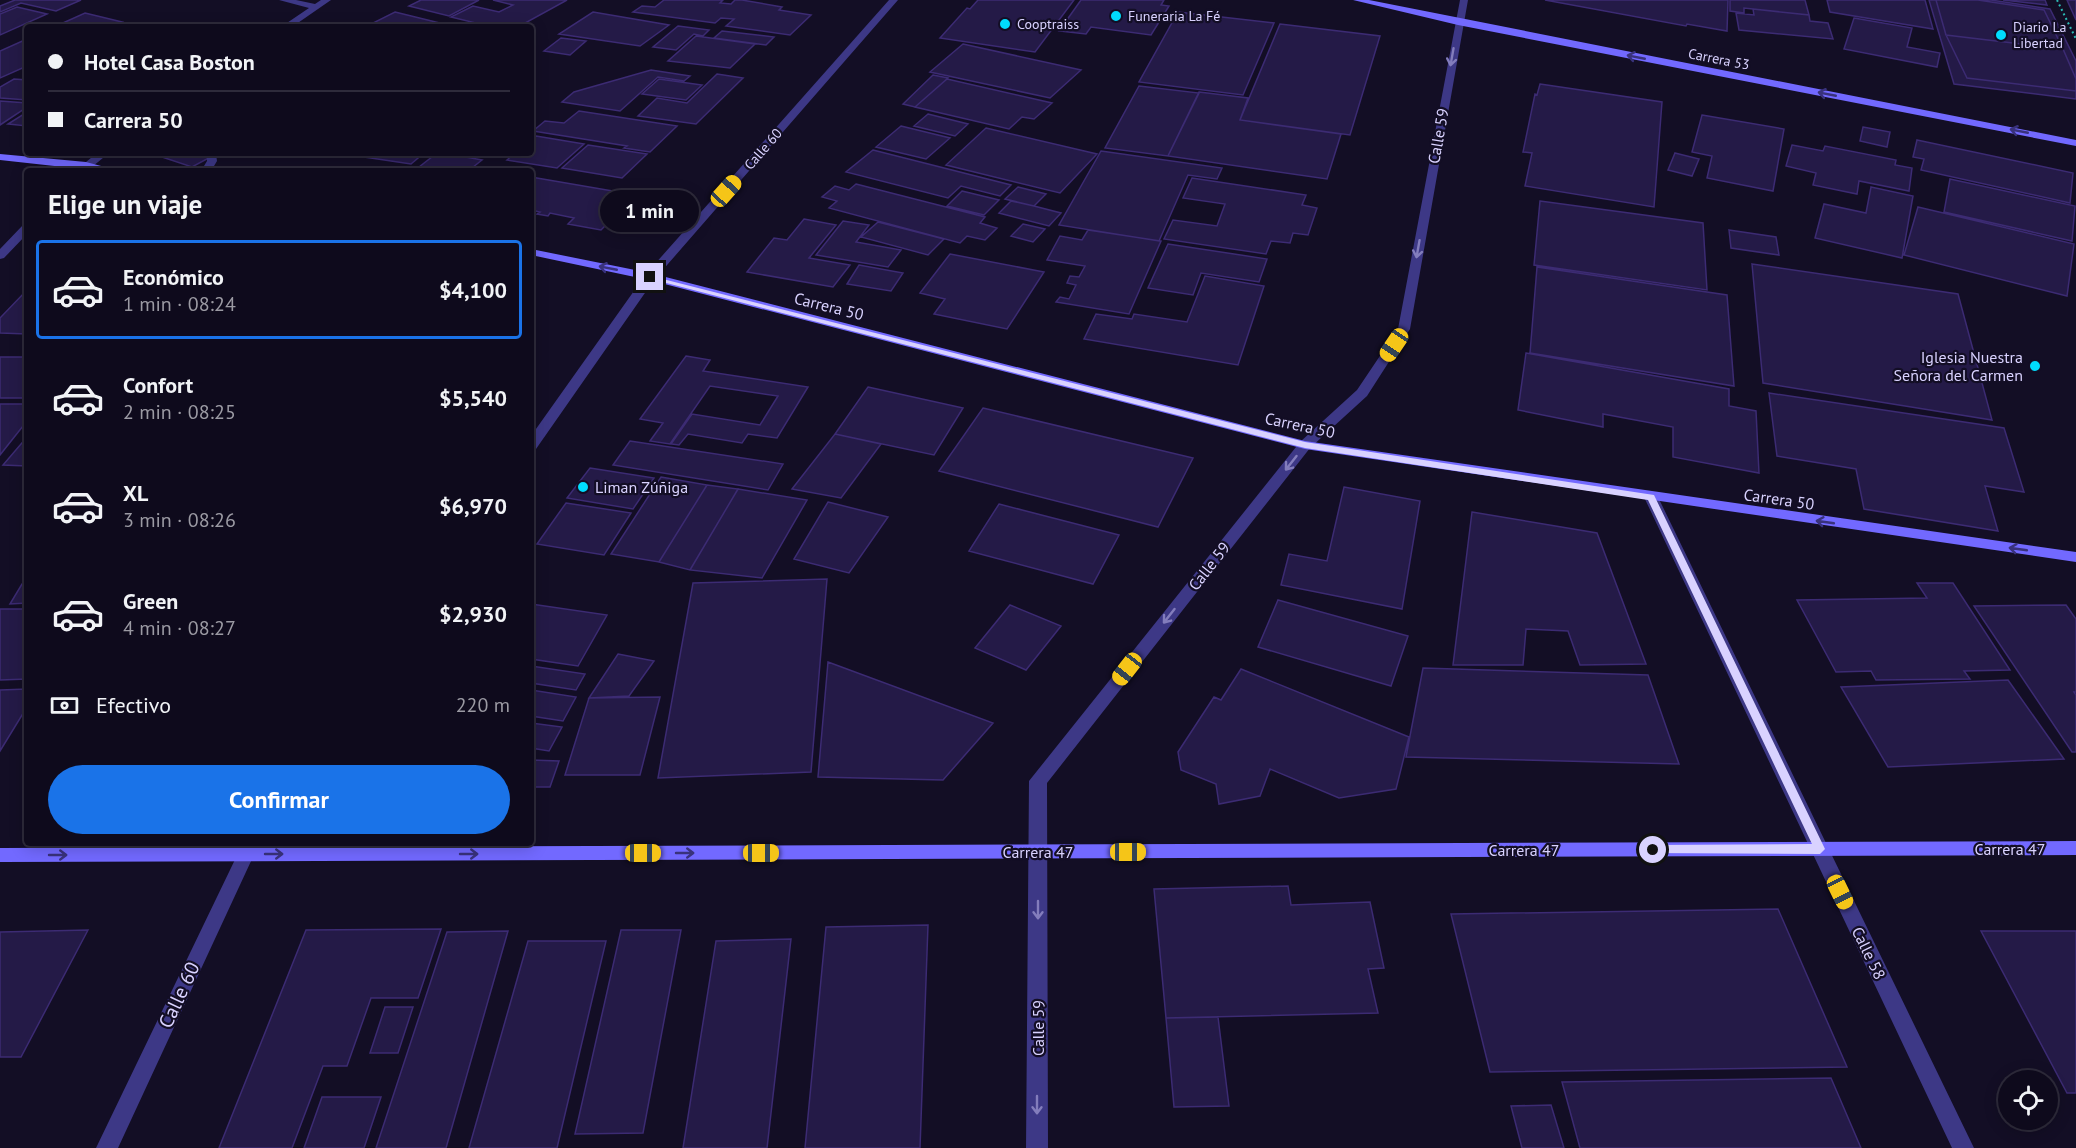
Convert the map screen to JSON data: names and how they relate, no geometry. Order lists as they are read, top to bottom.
{
  "streets": {
    "street": [
      "Carrera 53",
      "Calle 59",
      "Calle 60",
      "Carrera 50",
      "Carrera 47",
      "Calle 58"
    ]
  },
  "crossings": [
    ["Carrera 53", "Calle 59"],
    ["Calle 59", "Carrera 50"],
    ["Calle 59", "Carrera 47"],
    ["Calle 60", "Carrera 50"],
    ["Calle 60", "Carrera 47"],
    ["Carrera 50", "Calle 58"],
    ["Carrera 47", "Calle 58"]
  ],
  "one_way": ["Carrera 53", "Calle 59", "Carrera 47"],
  "places": [
    "Funeraria La Fé",
    "Cooptraiss",
    "Diario La Libertad",
    "Iglesia Nuestra Señora del Carmen",
    "Liman Zúñiga"
  ],
  "page": {
    "banner": ["Hotel Casa Boston", "Carrera 50"],
    "heading": "Elige un viaje",
    "bubble": "1 min",
    "list": [
      {
        "name": "Económico",
        "note": "1 min · 08:24",
        "value": "$4,100"
      },
      {
        "name": "Confort",
        "note": "2 min · 08:25",
        "value": "$5,540"
      },
      {
        "name": "XL",
        "note": "3 min · 08:26",
        "value": "$6,970"
      },
      {
        "name": "Green",
        "note": "4 min · 08:27",
        "value": "$2,930"
      }
    ],
    "pay": ["Efectivo", "220 m"],
    "buttons": "Confirmar"
  }
}
